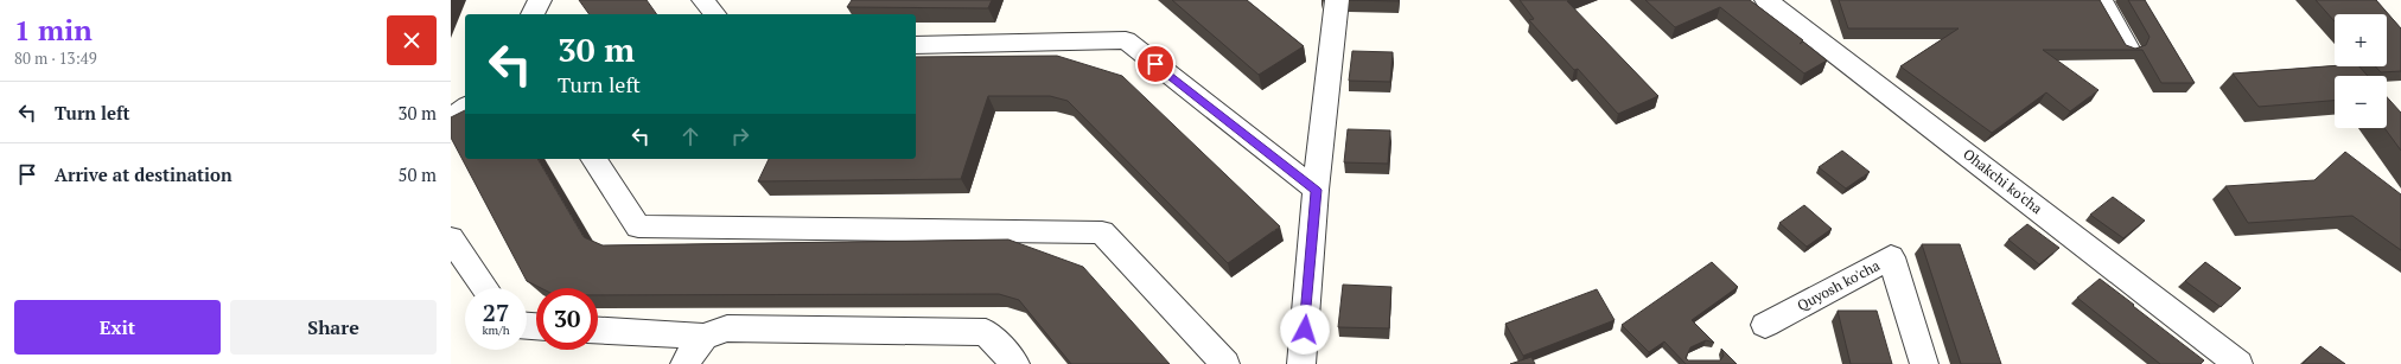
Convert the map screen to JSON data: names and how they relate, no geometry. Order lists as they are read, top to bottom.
{
  "streets": {
    "street": ["Ohakchi ko'cha", "Quyosh ko'cha"]
  },
  "page": {
    "heading": ["1 min", "80 m · 13:49"],
    "map_buttons": ["+", "−"],
    "turn": ["30 m", "Turn left"],
    "list": [
      {
        "name": "Turn left",
        "value": "30 m"
      },
      {
        "name": "Arrive at destination",
        "value": "50 m"
      }
    ],
    "speed": "27 km/h",
    "limit": "30",
    "buttons": ["Exit", "Share"]
  }
}
